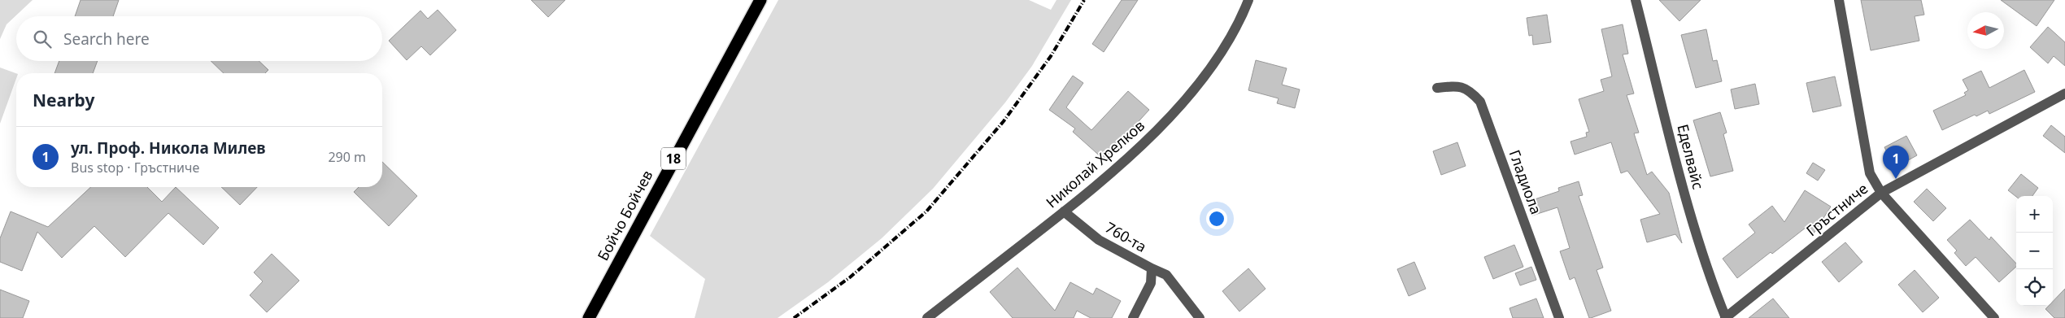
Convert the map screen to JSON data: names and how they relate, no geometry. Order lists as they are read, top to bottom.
{
  "streets": {
    "highway": ["18", "Бойчо Бойчев"],
    "street": [
      "Еделвайс",
      "Николай Хрелков",
      "Гладиола",
      "Гръстниче",
      "760-та"
    ]
  },
  "crossings": [
    ["Еделвайс", "Гръстниче"],
    ["Николай Хрелков", "760-та"]
  ],
  "north": "left",
  "page": {
    "search": "Search here",
    "heading": "Nearby",
    "list": [
      {
        "mark": "1",
        "name": "ул. Проф. Никола Милев",
        "note": "Bus stop · Гръстниче",
        "value": "290 m"
      }
    ],
    "pins": "1",
    "map_buttons": ["+", "−"]
  }
}
